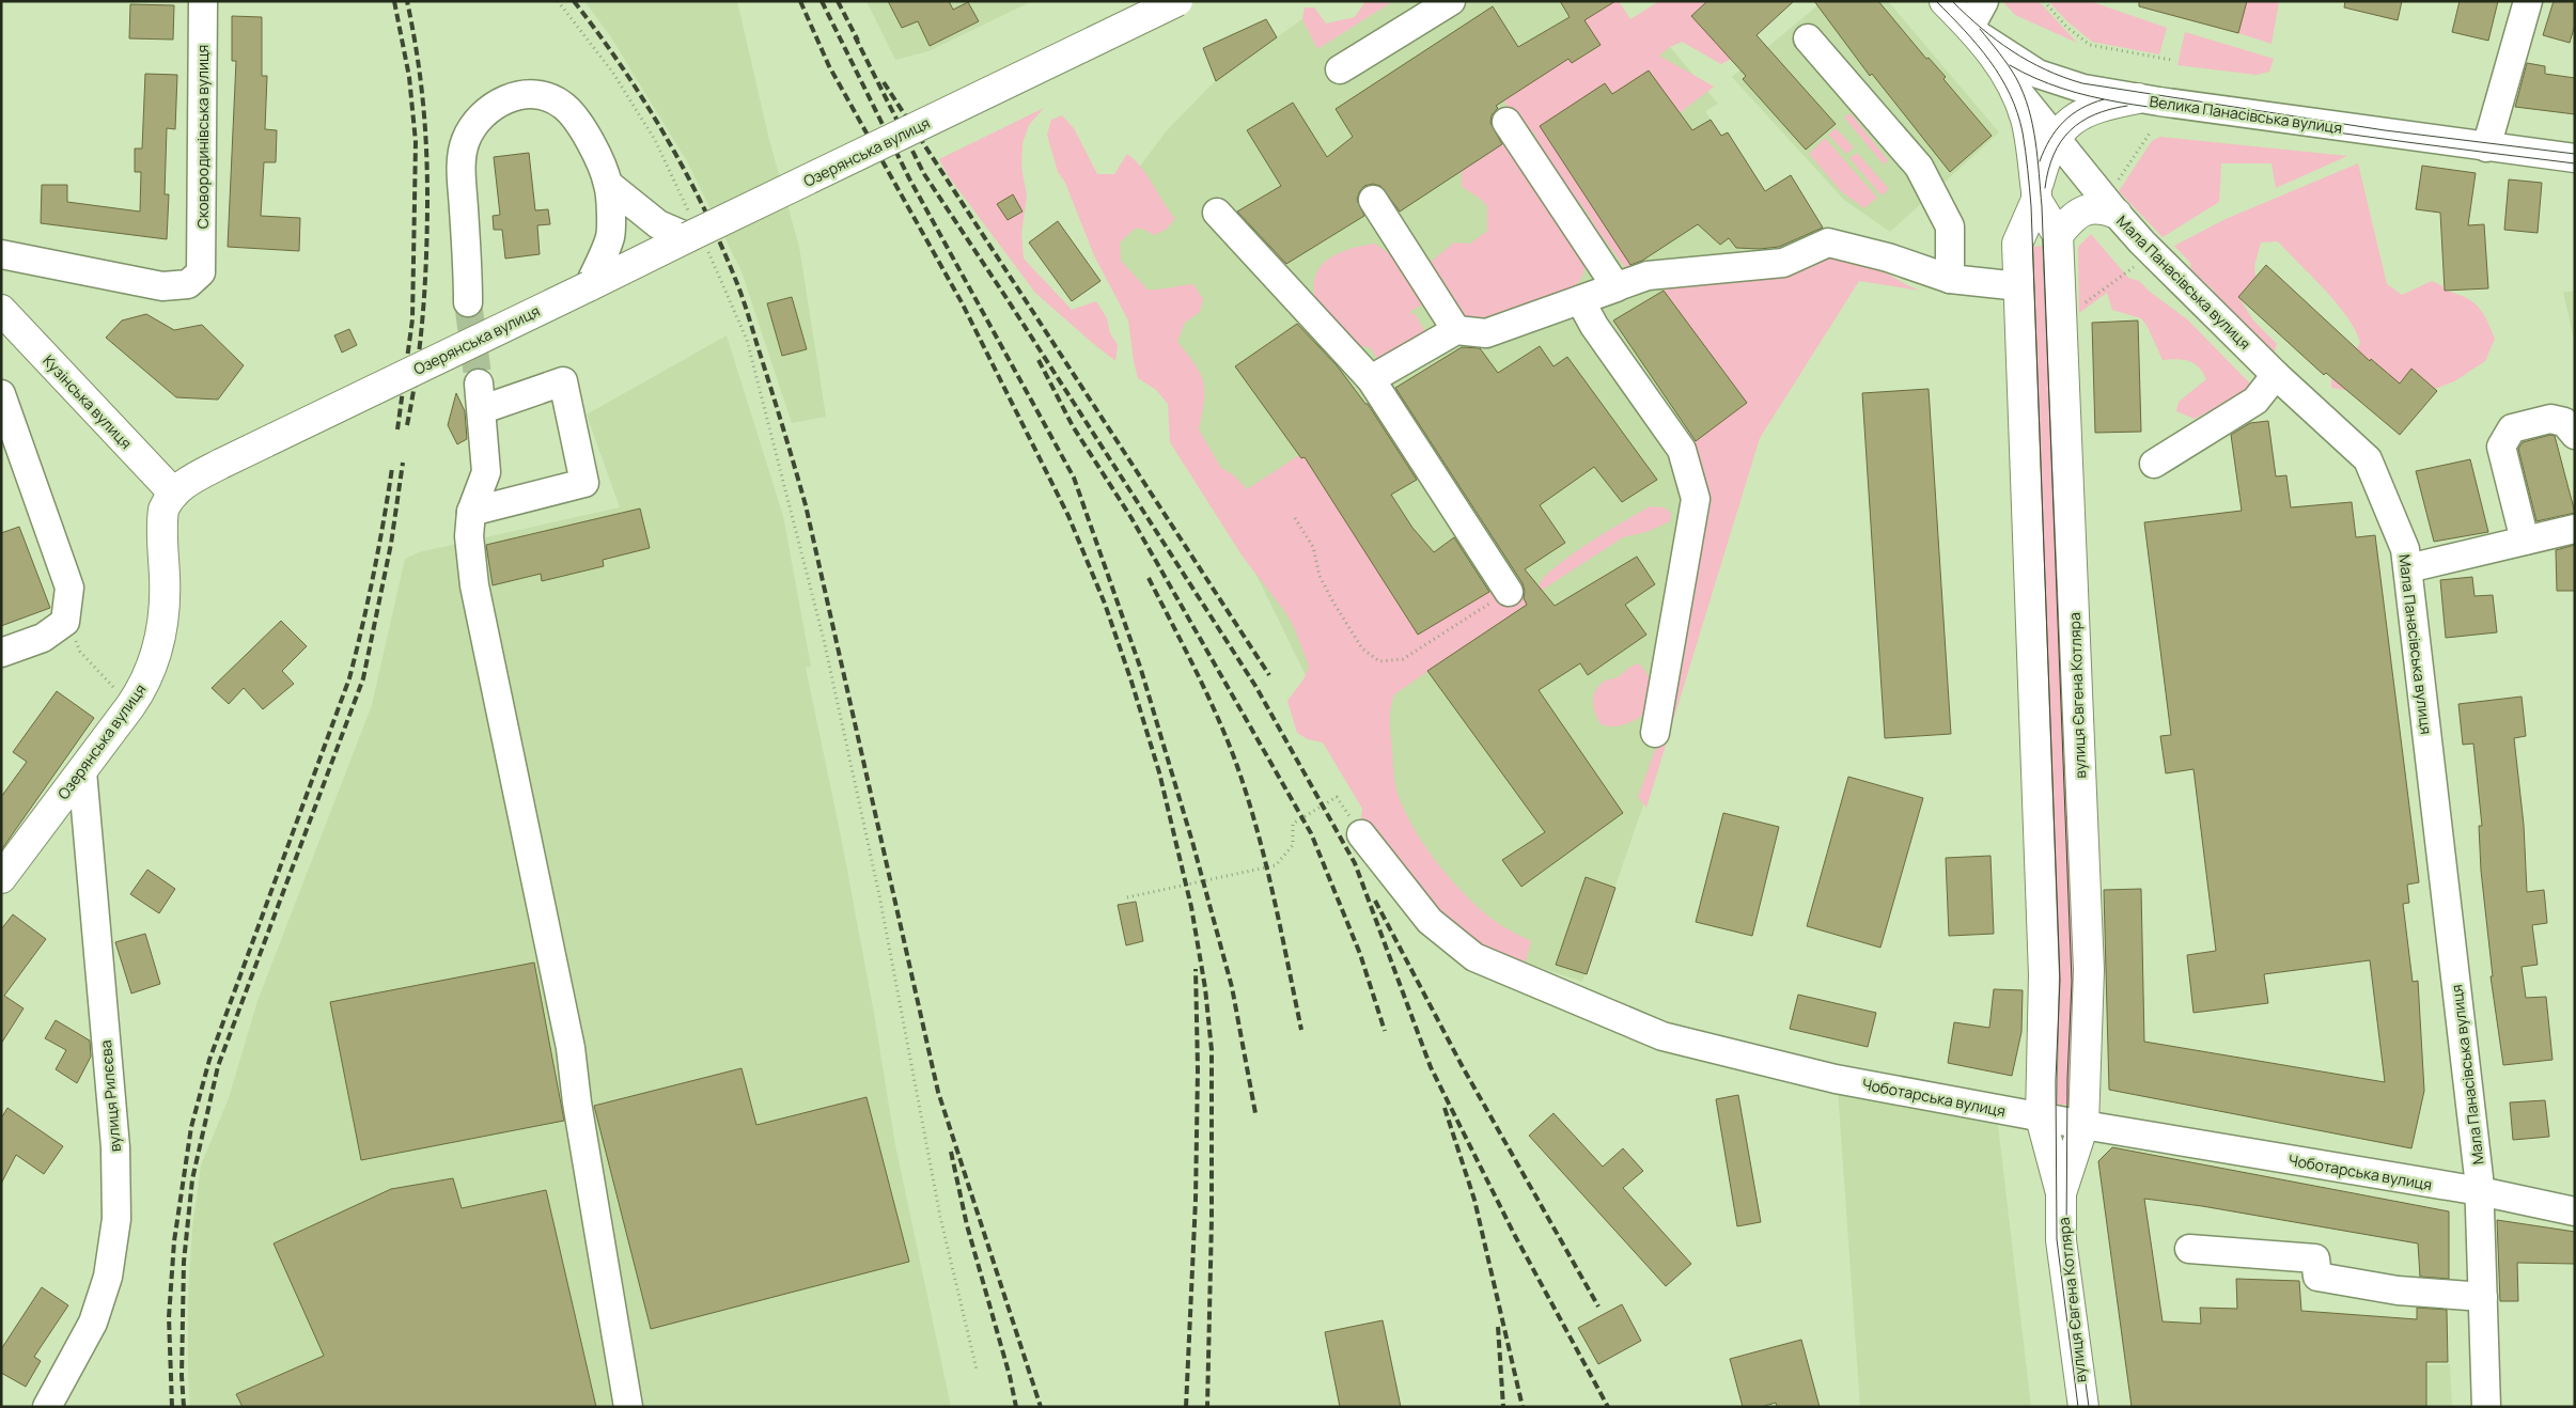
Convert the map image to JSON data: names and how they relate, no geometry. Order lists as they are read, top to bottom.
{
  "streets": {
    "main road": [
      "Велика Панасівська вулиця",
      "Озерянська вулиця",
      "Кузінська вулиця",
      "вулиця Євгена Котляра"
    ],
    "street": [
      "Сковородинівська вулиця",
      "Мала Панасівська вулиця",
      "вулиця Рилєєва",
      "Чоботарська вулиця"
    ]
  },
  "crossings": [
    ["Велика Панасівська вулиця", "вулиця Євгена Котляра"],
    ["Озерянська вулиця", "Кузінська вулиця"],
    ["Озерянська вулиця", "вулиця Рилєєва"],
    ["Мала Панасівська вулиця", "вулиця Євгена Котляра"],
    ["Мала Панасівська вулиця", "Чоботарська вулиця"],
    ["вулиця Євгена Котляра", "Чоботарська вулиця"]
  ]
}
